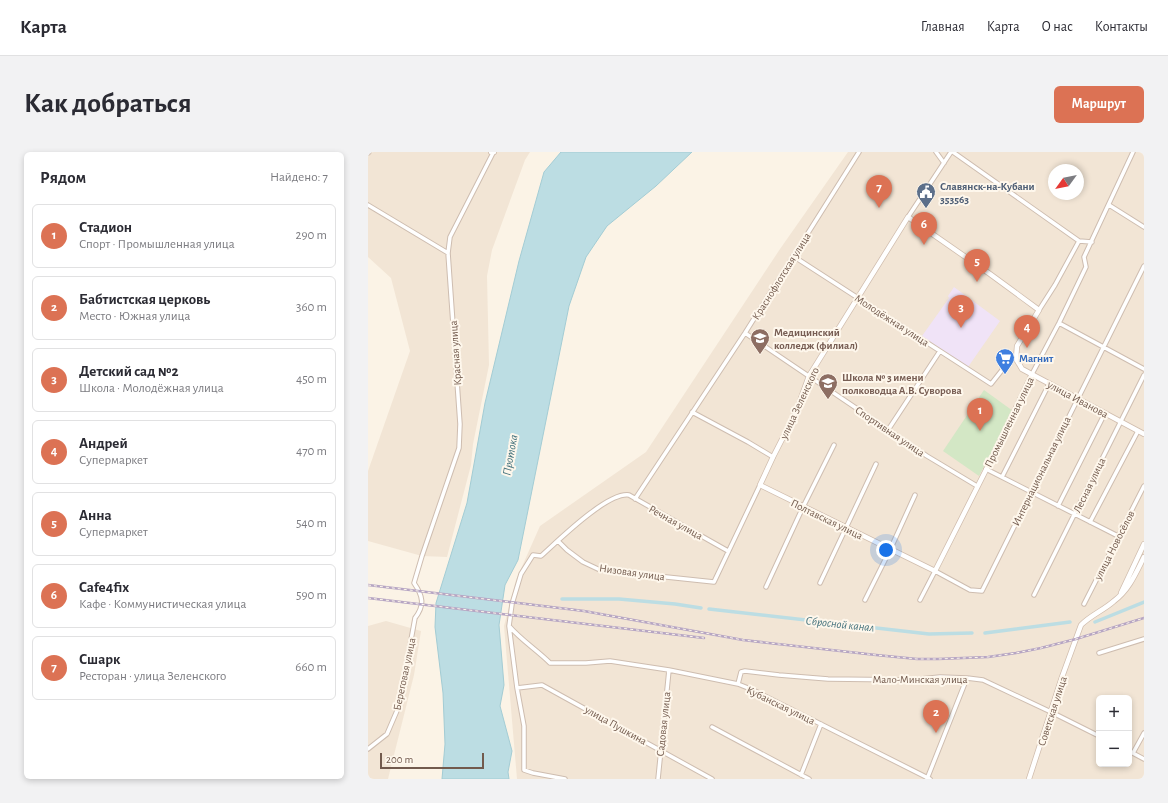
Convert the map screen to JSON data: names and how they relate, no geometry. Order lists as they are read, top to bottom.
{
  "streets": {
    "street": [
      "Краснофлотская улица",
      "Молодёжная улица",
      "Красная улица",
      "улица Иванова",
      "улица Зеленского",
      "Промышленная улица",
      "Спортивная улица",
      "Интернациональная улица",
      "Лесная улица",
      "Полтавская улица",
      "Речная улица",
      "улица Новосёлов",
      "Низовая улица",
      "Береговая улица",
      "Мало-Минская улица",
      "Кубанская улица",
      "Советская улица",
      "Садовая улица",
      "улица Пушкина"
    ]
  },
  "crossings": [
    ["Краснофлотская улица", "Молодёжная улица"],
    ["Краснофлотская улица", "Спортивная улица"],
    ["Краснофлотская улица", "Речная улица"],
    ["Молодёжная улица", "улица Иванова"],
    ["Молодёжная улица", "улица Зеленского"],
    ["Красная улица", "Береговая улица"],
    ["улица Иванова", "Промышленная улица"],
    ["улица Иванова", "Интернациональная улица"],
    ["улица Иванова", "Лесная улица"],
    ["улица Зеленского", "Спортивная улица"],
    ["улица Зеленского", "Полтавская улица"],
    ["улица Зеленского", "Речная улица"],
    ["улица Зеленского", "Низовая улица"],
    ["Промышленная улица", "Спортивная улица"],
    ["Промышленная улица", "Полтавская улица"],
    ["Интернациональная улица", "Полтавская улица"],
    ["Речная улица", "Низовая улица"],
    ["Мало-Минская улица", "Кубанская улица"],
    ["Мало-Минская улица", "Советская улица"],
    ["Кубанская улица", "Садовая улица"],
    ["Садовая улица", "улица Пушкина"]
  ],
  "water": ["Протока", "Сбросной канал"],
  "places": {
    "public building": ["Славянск-на-Кубани 353563"],
    "school or university": ["Медицинский колледж (филиал)", "Школа № 3 имени полководца А.В. Суворова"],
    "supermarket": ["Магнит"]
  },
  "scale_bar": "200 m",
  "north": "bottom left",
  "page": {
    "header": "Карта",
    "nav": [
      "Главная",
      "Карта",
      "О нас",
      "Контакты"
    ],
    "buttons": "Маршрут",
    "title": "Как добраться",
    "heading": ["Рядом", "Найдено: 7"],
    "pins": [
      "7",
      "6",
      "5",
      "3",
      "4",
      "1",
      "2"
    ],
    "list": [
      {
        "mark": "1",
        "name": "Стадион",
        "note": "Спорт · Промышленная улица",
        "value": "290 m"
      },
      {
        "mark": "2",
        "name": "Бабтистская церковь",
        "note": "Место · Южная улица",
        "value": "360 m"
      },
      {
        "mark": "3",
        "name": "Детский сад №2",
        "note": "Школа · Молодёжная улица",
        "value": "450 m"
      },
      {
        "mark": "4",
        "name": "Андрей",
        "note": "Супермаркет",
        "value": "470 m"
      },
      {
        "mark": "5",
        "name": "Анна",
        "note": "Супермаркет",
        "value": "540 m"
      },
      {
        "mark": "6",
        "name": "Cafe4fix",
        "note": "Кафе · Коммунистическая улица",
        "value": "590 m"
      },
      {
        "mark": "7",
        "name": "Сшарк",
        "note": "Ресторан · улица Зеленского",
        "value": "660 m"
      }
    ],
    "map_buttons": ["+", "−"],
    "scale": "200 m"
  }
}
